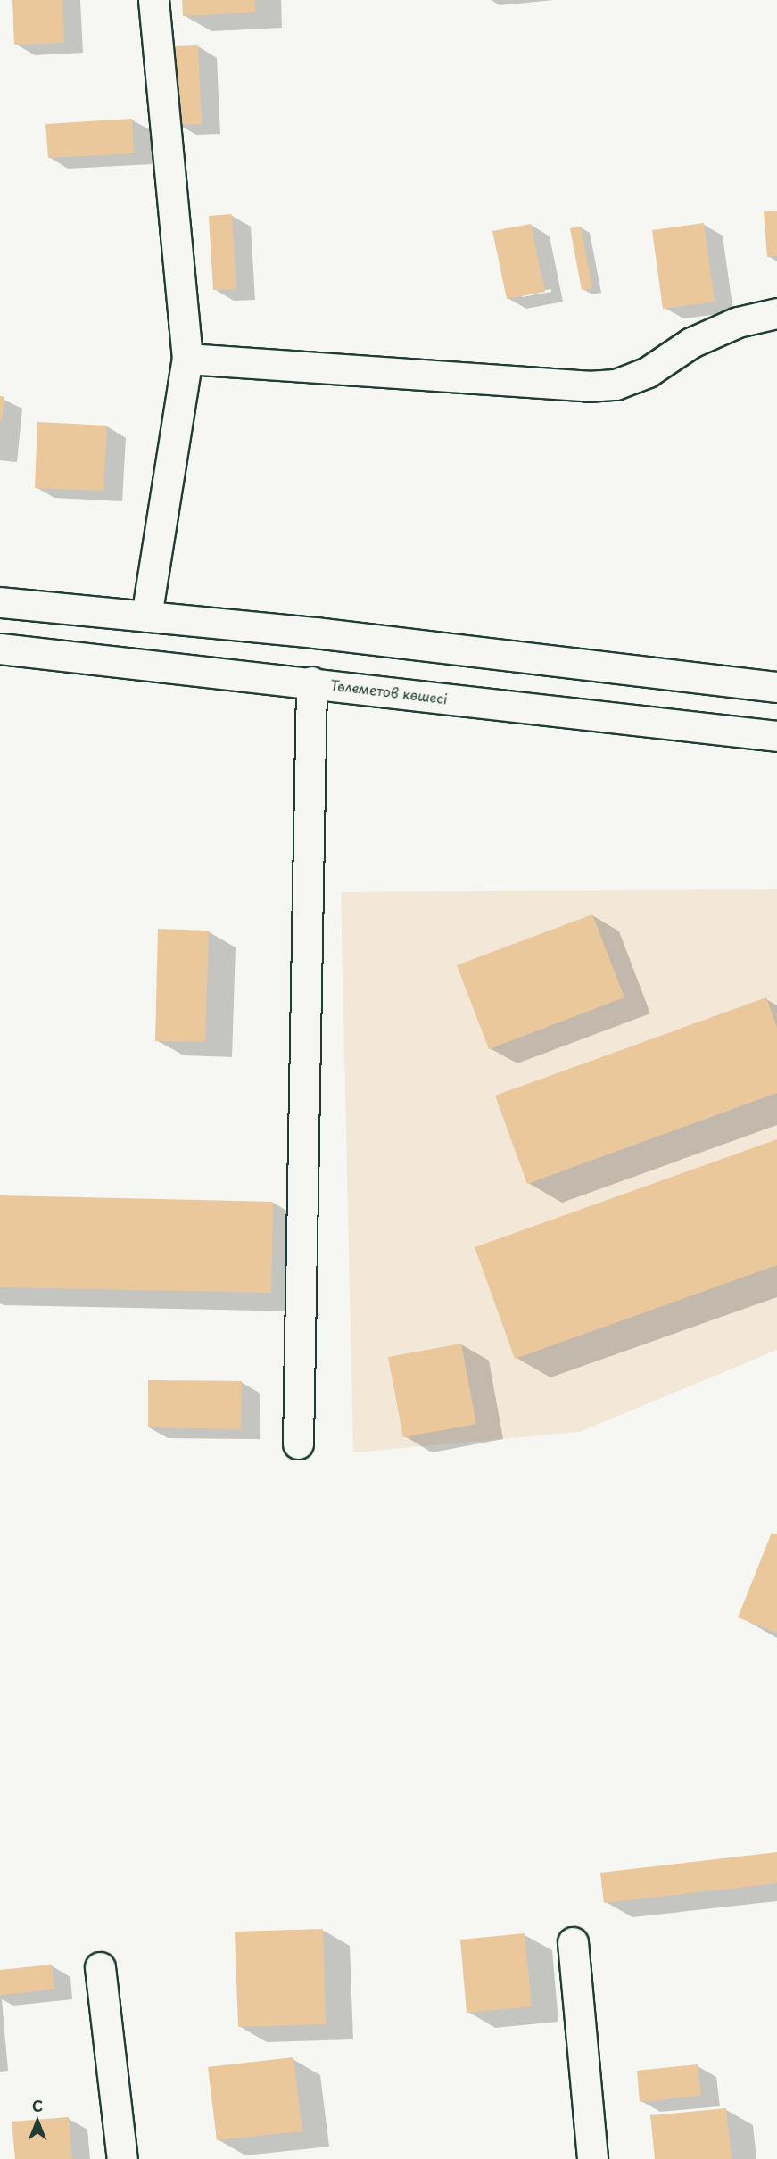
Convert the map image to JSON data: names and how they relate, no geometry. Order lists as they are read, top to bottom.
{
  "streets": {
    "street": ["Төлеметов көшесі"]
  },
  "north": "top"
}
